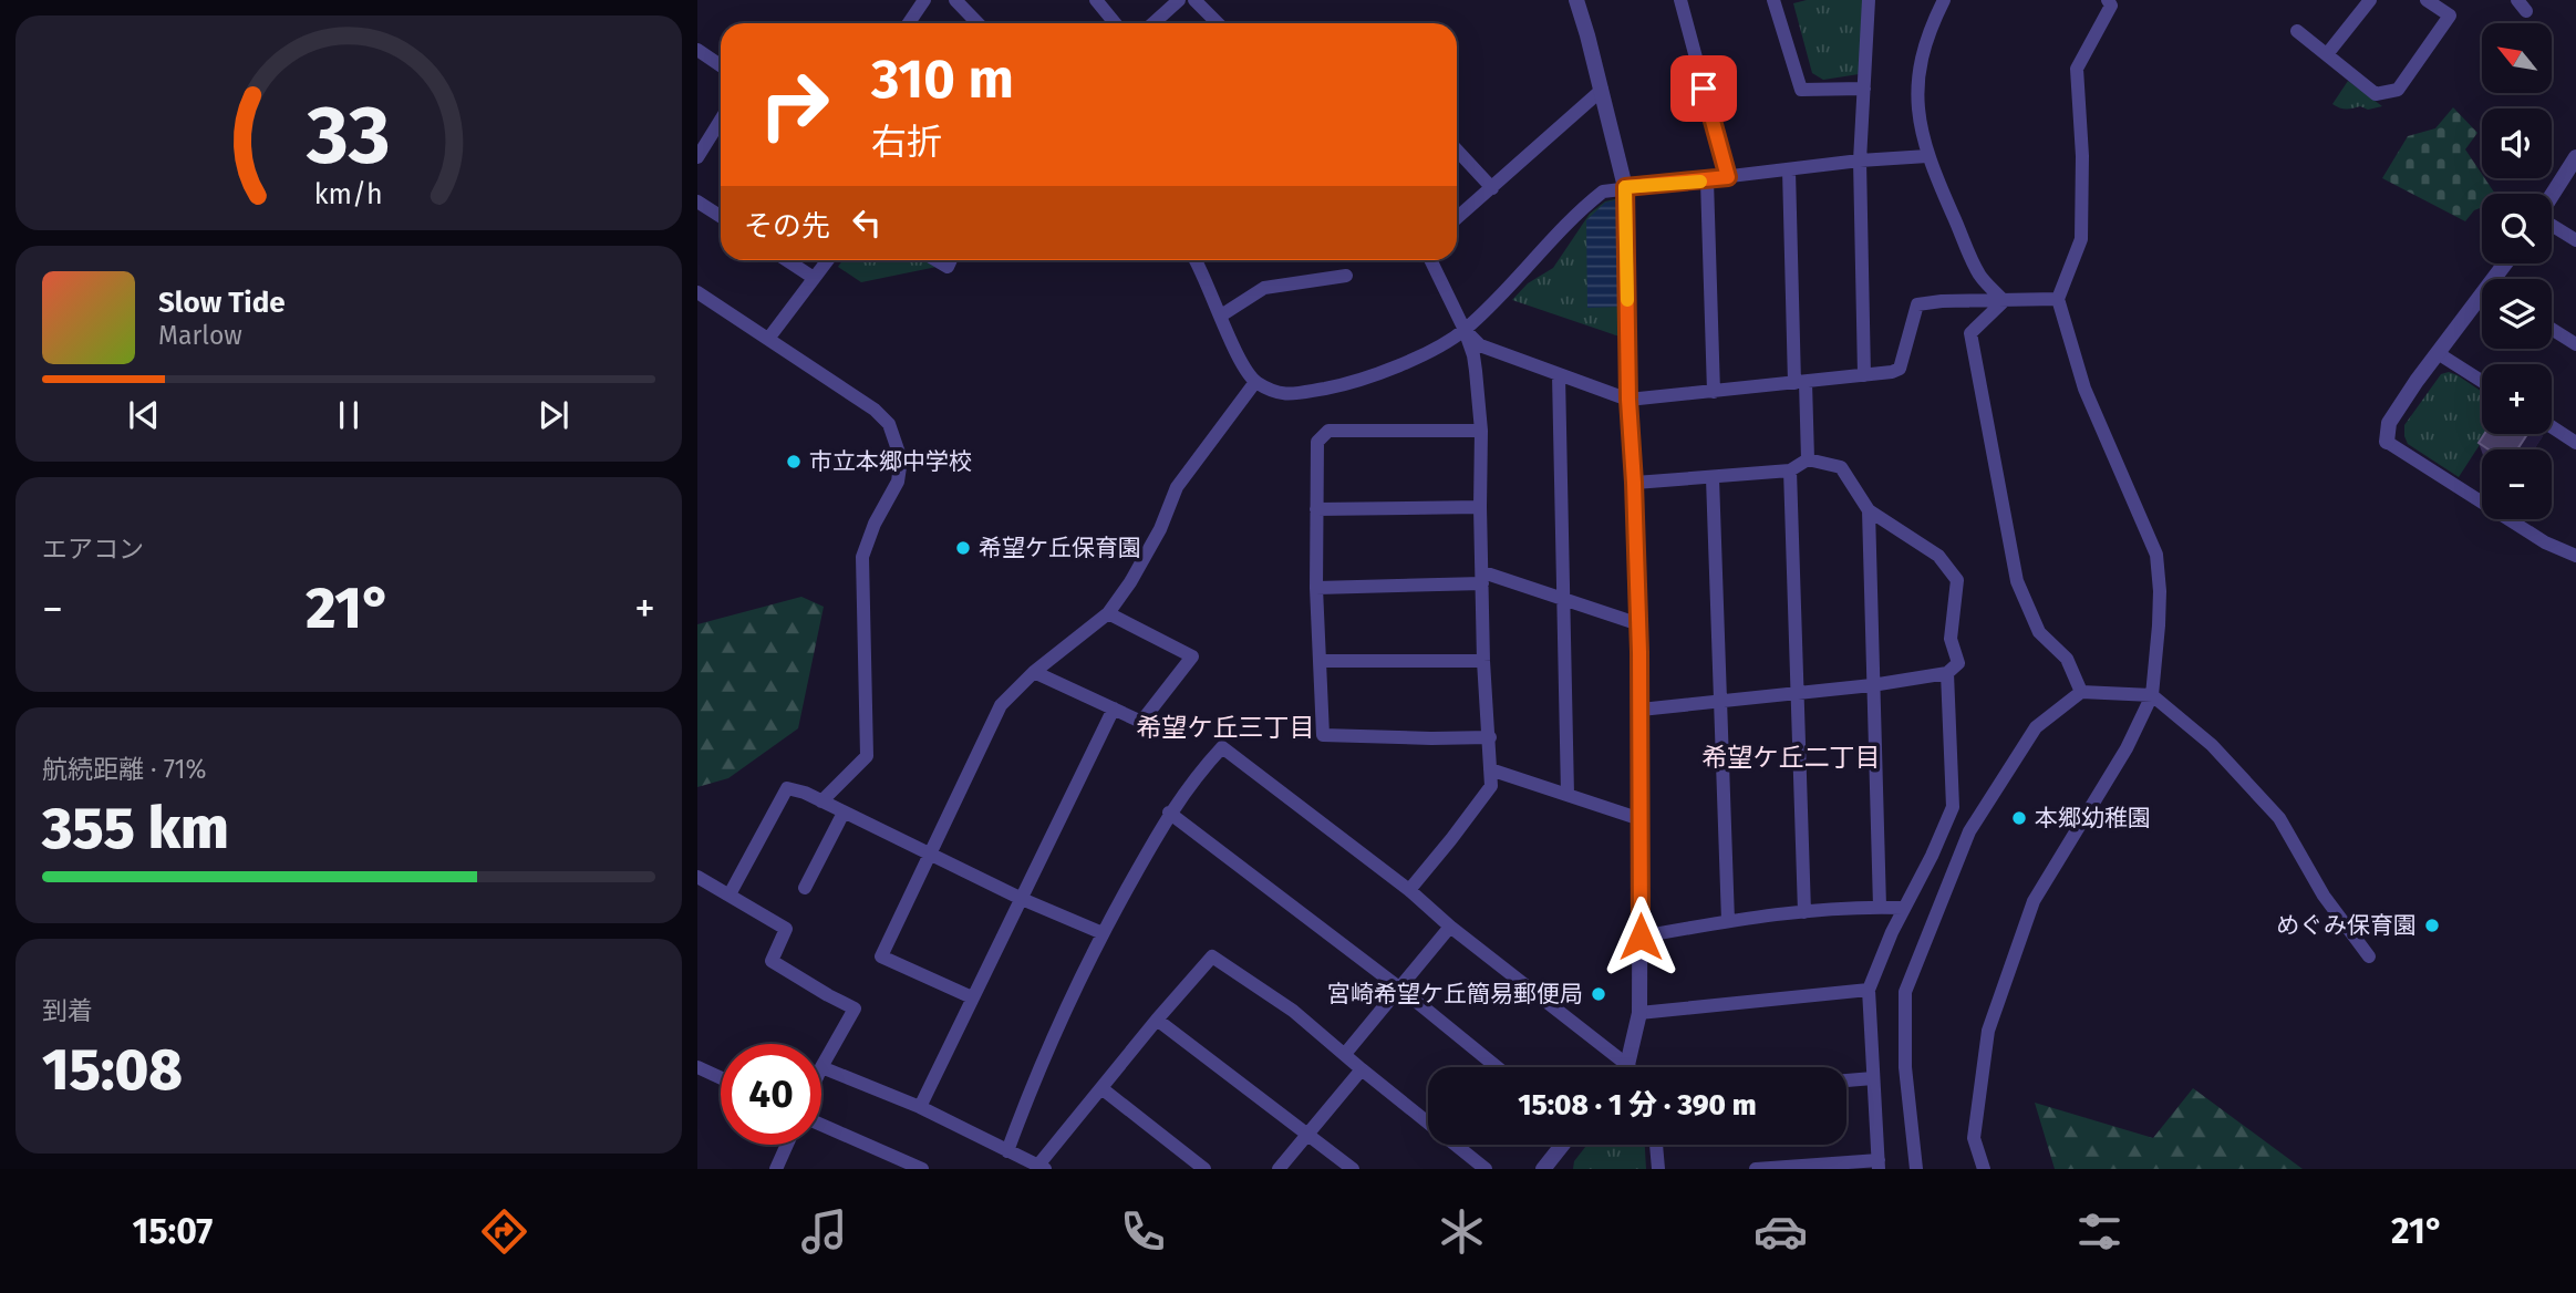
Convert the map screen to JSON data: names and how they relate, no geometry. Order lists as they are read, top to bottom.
{
  "districts": ["希望ケ丘三丁目", "希望ケ丘二丁目"],
  "places": [
    "市立本郷中学校",
    "希望ケ丘保育園",
    "本郷幼稚園",
    "めぐみ保育園",
    "宮崎希望ケ丘簡易郵便局"
  ],
  "north": "top left",
  "page": {
    "map_buttons": ["+", "−"],
    "turn": ["310 m", "右折"],
    "then": "その先",
    "song": ["Slow Tide", "Marlow"],
    "tile": [
      "エアコン",
      ["航続距離 · 71%", "355 km"],
      ["到着", "15:08"]
    ],
    "heat": ["−", "21°", "+"],
    "limit": "40",
    "trip": "15:08 · 1 分 · 390 m",
    "tabs": ["15:07", "21°"],
    "gauge": ["33", "km/h"]
  }
}
